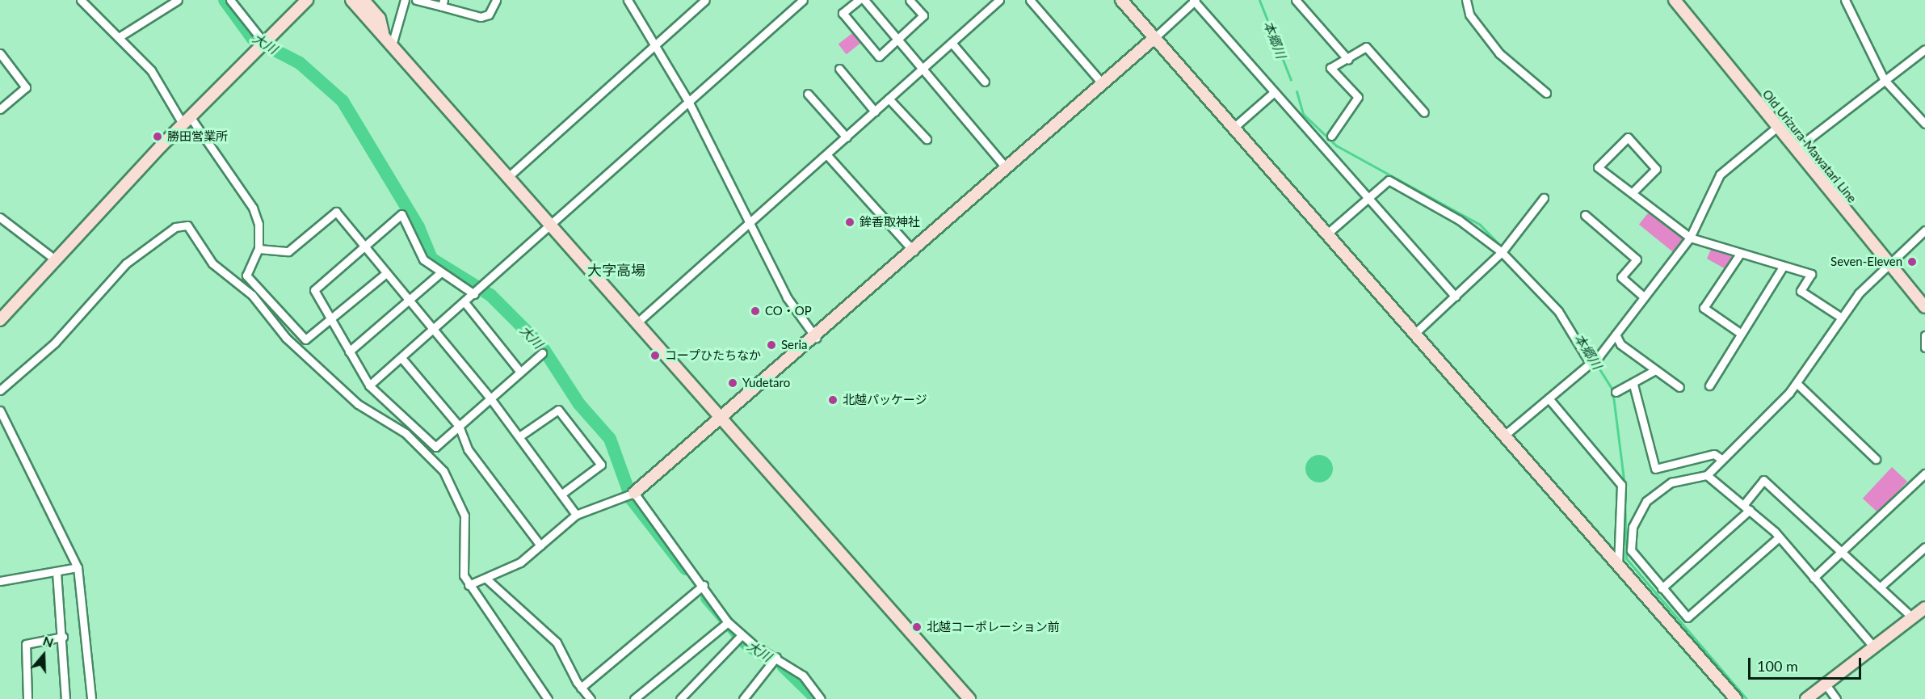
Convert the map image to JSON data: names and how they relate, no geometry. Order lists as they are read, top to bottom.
{
  "streets": {
    "street": ["Old Urizura-Mawatari Line"]
  },
  "districts": ["大字高場"],
  "water": ["本郷川", "大川"],
  "places": [
    "勝田営業所",
    "鉾香取神社",
    "Seven-Eleven",
    "CO・OP",
    "Seria",
    "コープひたちなか",
    "Yudetaro",
    "北越パッケージ",
    "北越コーポレーション前"
  ],
  "scale_bar": "100 m",
  "north": "top"
}
